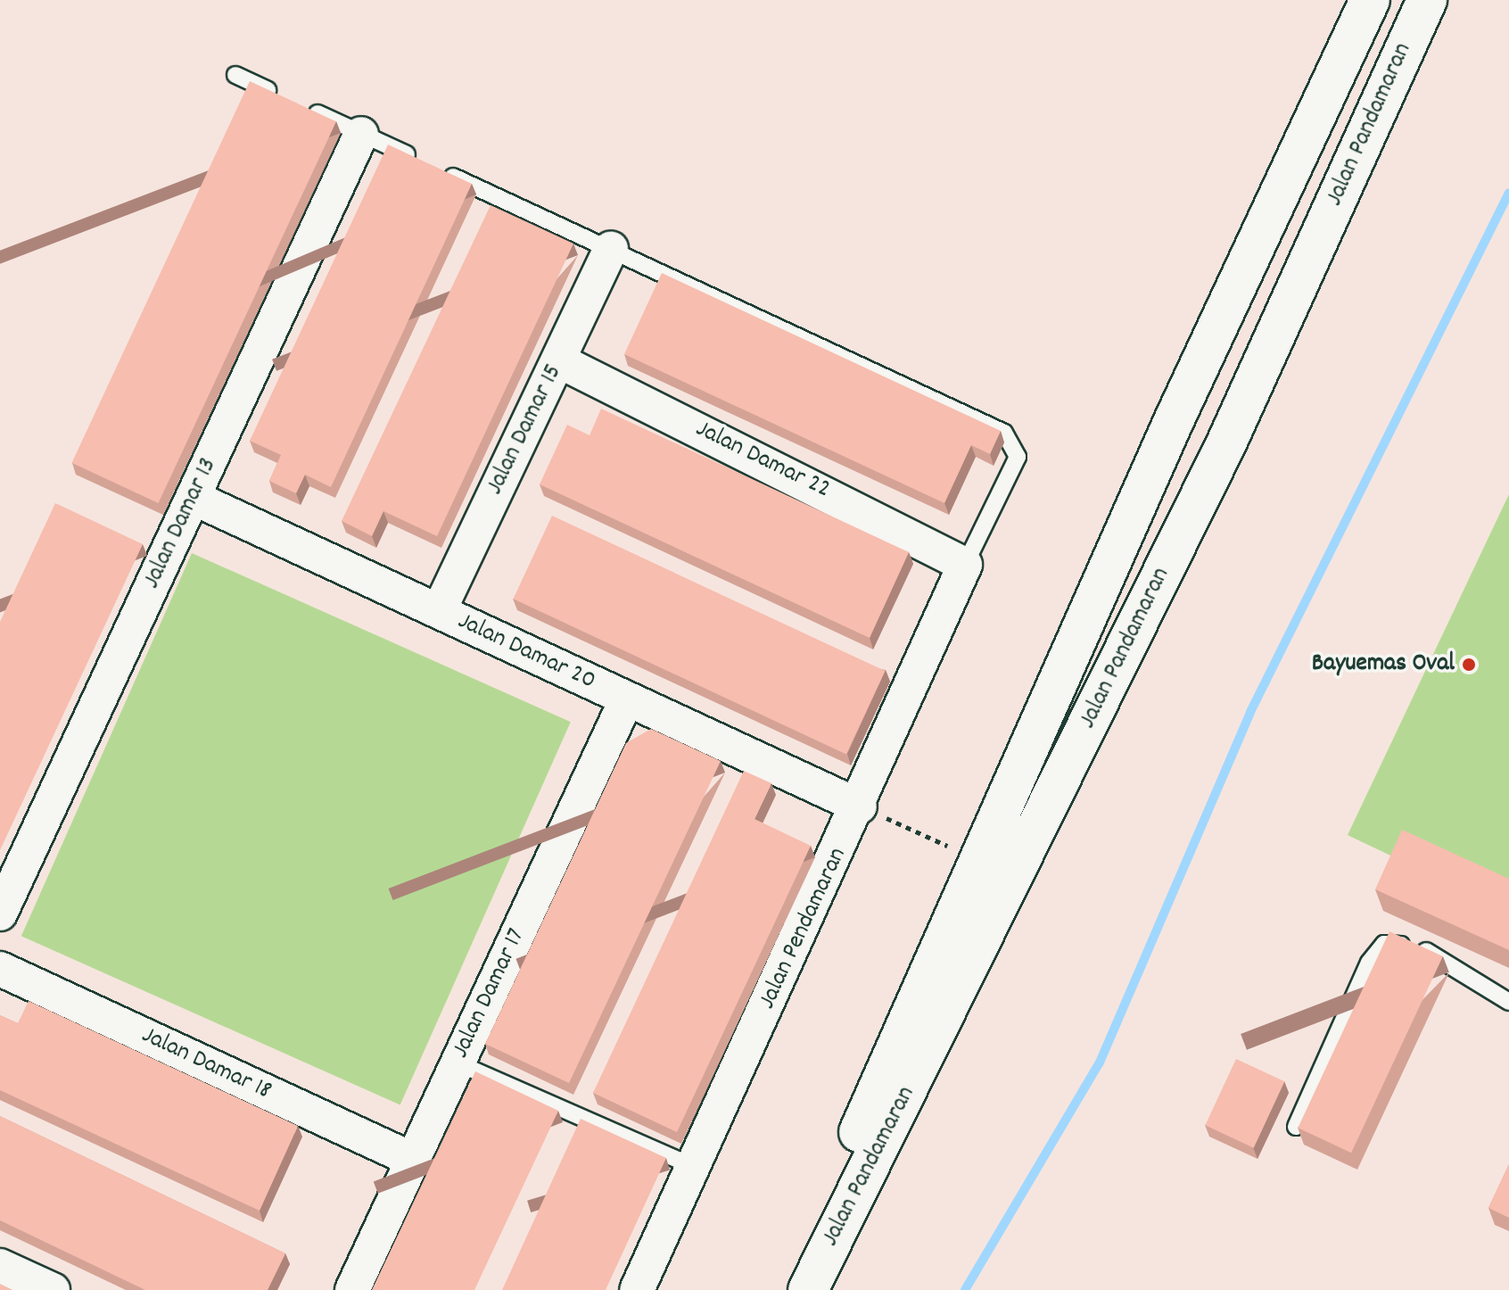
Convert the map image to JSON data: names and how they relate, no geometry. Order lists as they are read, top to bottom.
{
  "streets": {
    "main road": ["Jalan Pandamaran"],
    "street": [
      "Jalan Damar 15",
      "Jalan Damar 22",
      "Jalan Damar 13",
      "Jalan Damar 20",
      "Jalan Pendamaran",
      "Jalan Damar 17",
      "Jalan Damar 18"
    ]
  },
  "crossings": [
    ["Jalan Damar 15", "Jalan Damar 22"],
    ["Jalan Damar 15", "Jalan Damar 20"],
    ["Jalan Damar 22", "Jalan Pendamaran"],
    ["Jalan Damar 13", "Jalan Damar 20"],
    ["Jalan Damar 20", "Jalan Pendamaran"],
    ["Jalan Damar 20", "Jalan Damar 17"],
    ["Jalan Damar 17", "Jalan Damar 18"]
  ],
  "places": ["Bayuemas Oval"]
}
